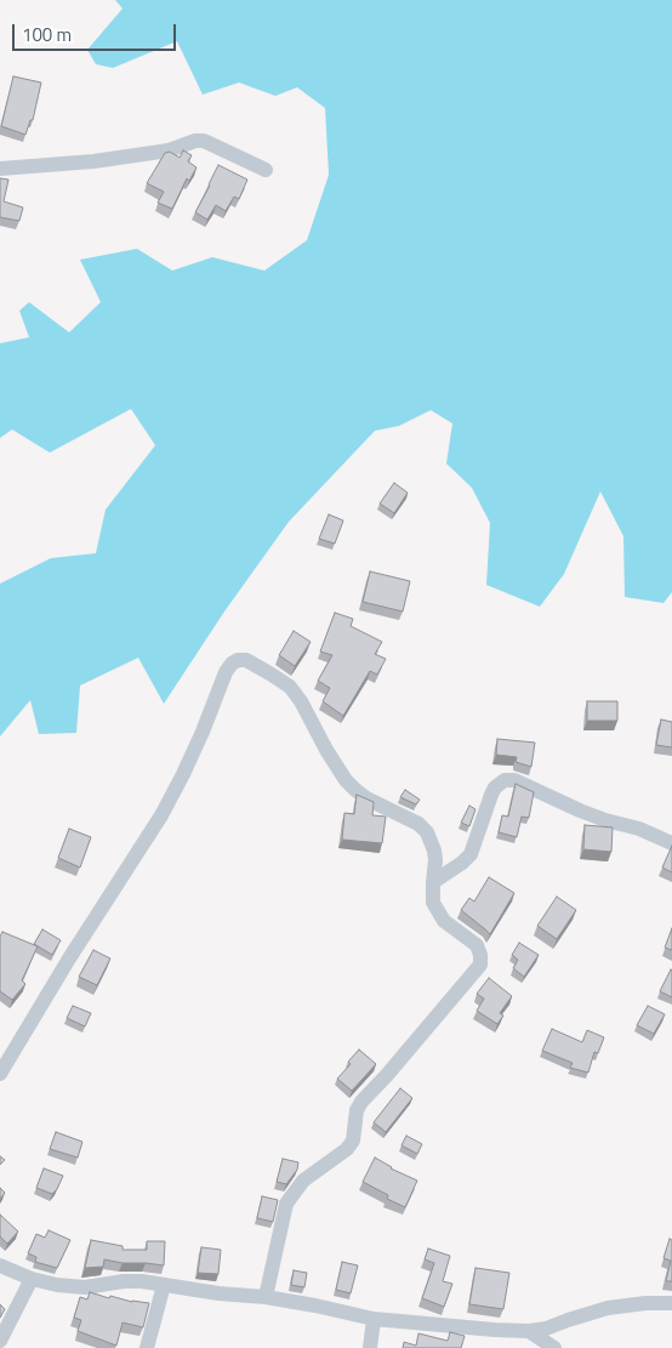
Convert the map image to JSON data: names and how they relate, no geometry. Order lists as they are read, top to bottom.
{
  "scale_bar": "100 m"
}
